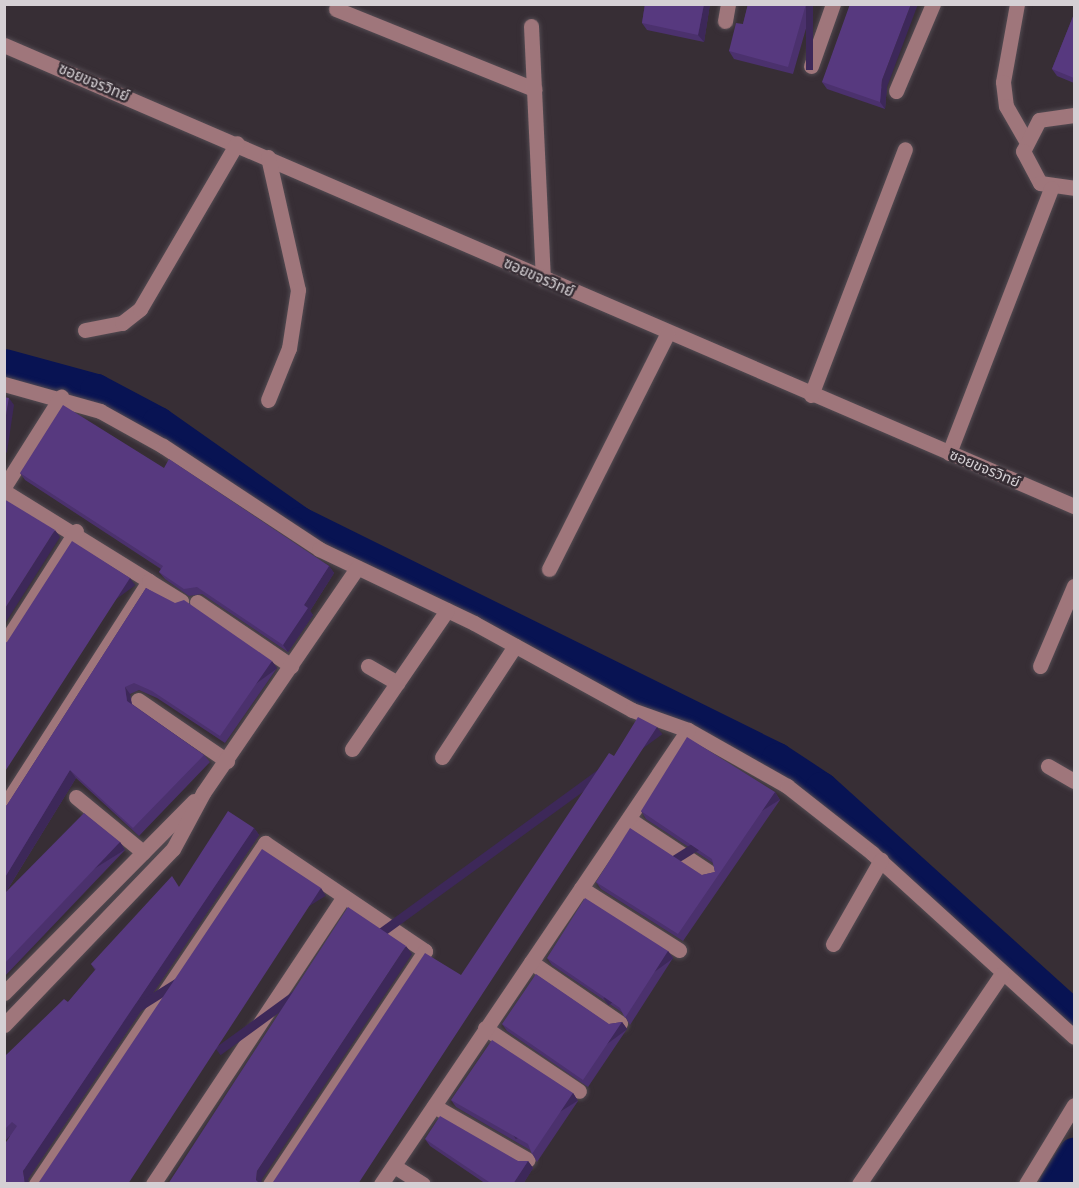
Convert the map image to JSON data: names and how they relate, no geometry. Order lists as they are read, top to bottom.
{
  "streets": {
    "street": ["ซอยขจรวิทย์"]
  }
}
